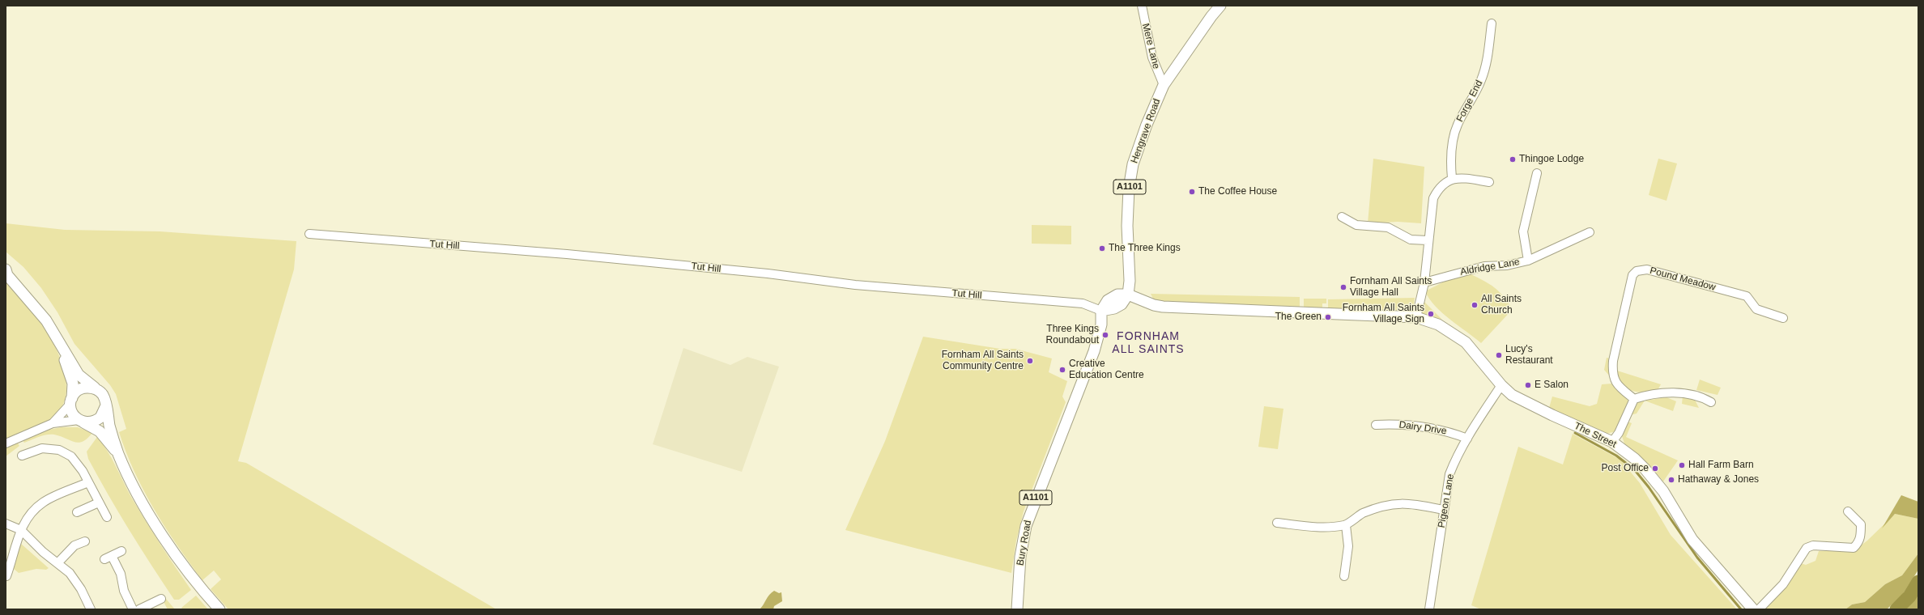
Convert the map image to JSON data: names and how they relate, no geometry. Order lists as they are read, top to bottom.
{
  "streets": {
    "main road": [
      "Hengrave Road",
      "A1101",
      "The Street",
      "Bury Road"
    ],
    "street": [
      "Mere Lane",
      "Forge End",
      "Tut Hill",
      "Aldridge Lane",
      "Pound Meadow",
      "Dairy Drive",
      "Pigeon Lane"
    ]
  },
  "crossings": [
    ["Mere Lane", "Hengrave Road"],
    ["Mere Lane", "A1101"],
    ["Hengrave Road", "A1101"],
    ["Tut Hill", "Bury Road"],
    ["Dairy Drive", "Pigeon Lane"],
    ["The Street", "Pigeon Lane"]
  ],
  "districts": ["FORNHAM ALL SAINTS"],
  "places": [
    "Thingoe Lodge",
    "The Coffee House",
    "The Three Kings",
    "Fornham All Saints Village Hall",
    "All Saints Church",
    "Fornham All Saints Village Sign",
    "The Green",
    "Three Kings Roundabout",
    "Lucy's Restaurant",
    "Fornham All Saints Community Centre",
    "Creative Education Centre",
    "E Salon",
    "Hall Farm Barn",
    "Post Office",
    "Hathaway & Jones"
  ]
}
